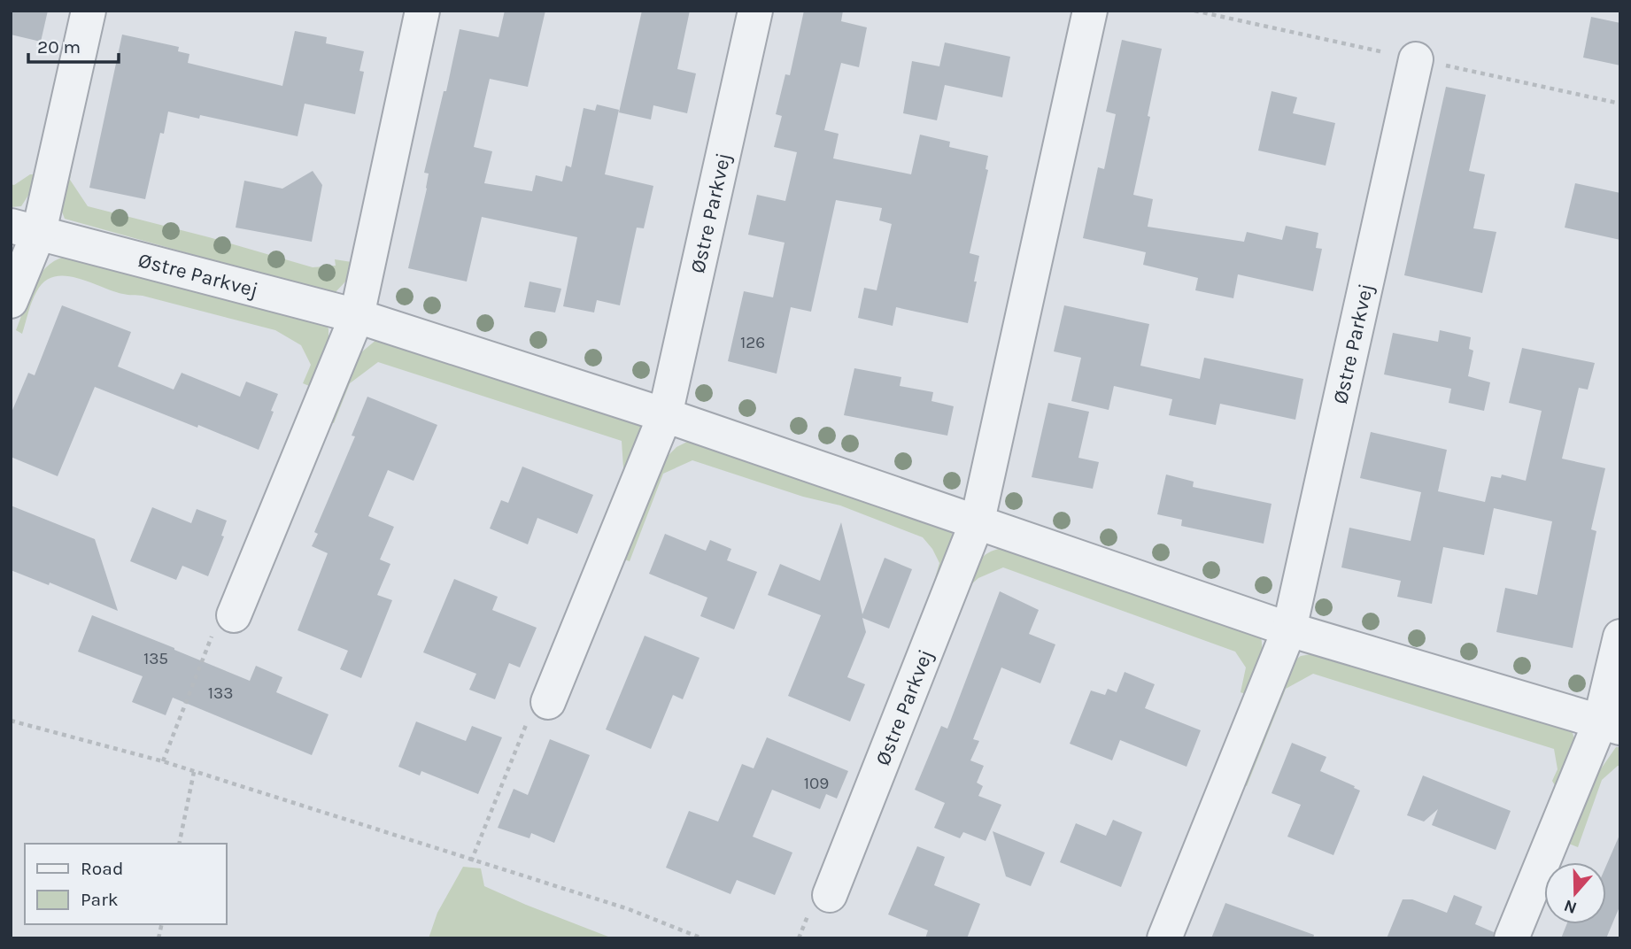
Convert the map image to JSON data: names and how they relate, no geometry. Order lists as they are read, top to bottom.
{
  "streets": {
    "street": ["Østre Parkvej"]
  },
  "house_numbers": [
    "126",
    "135",
    "133",
    "109"
  ],
  "legend": ["Road", "Park"],
  "scale_bar": "20 m",
  "north": "bottom"
}
